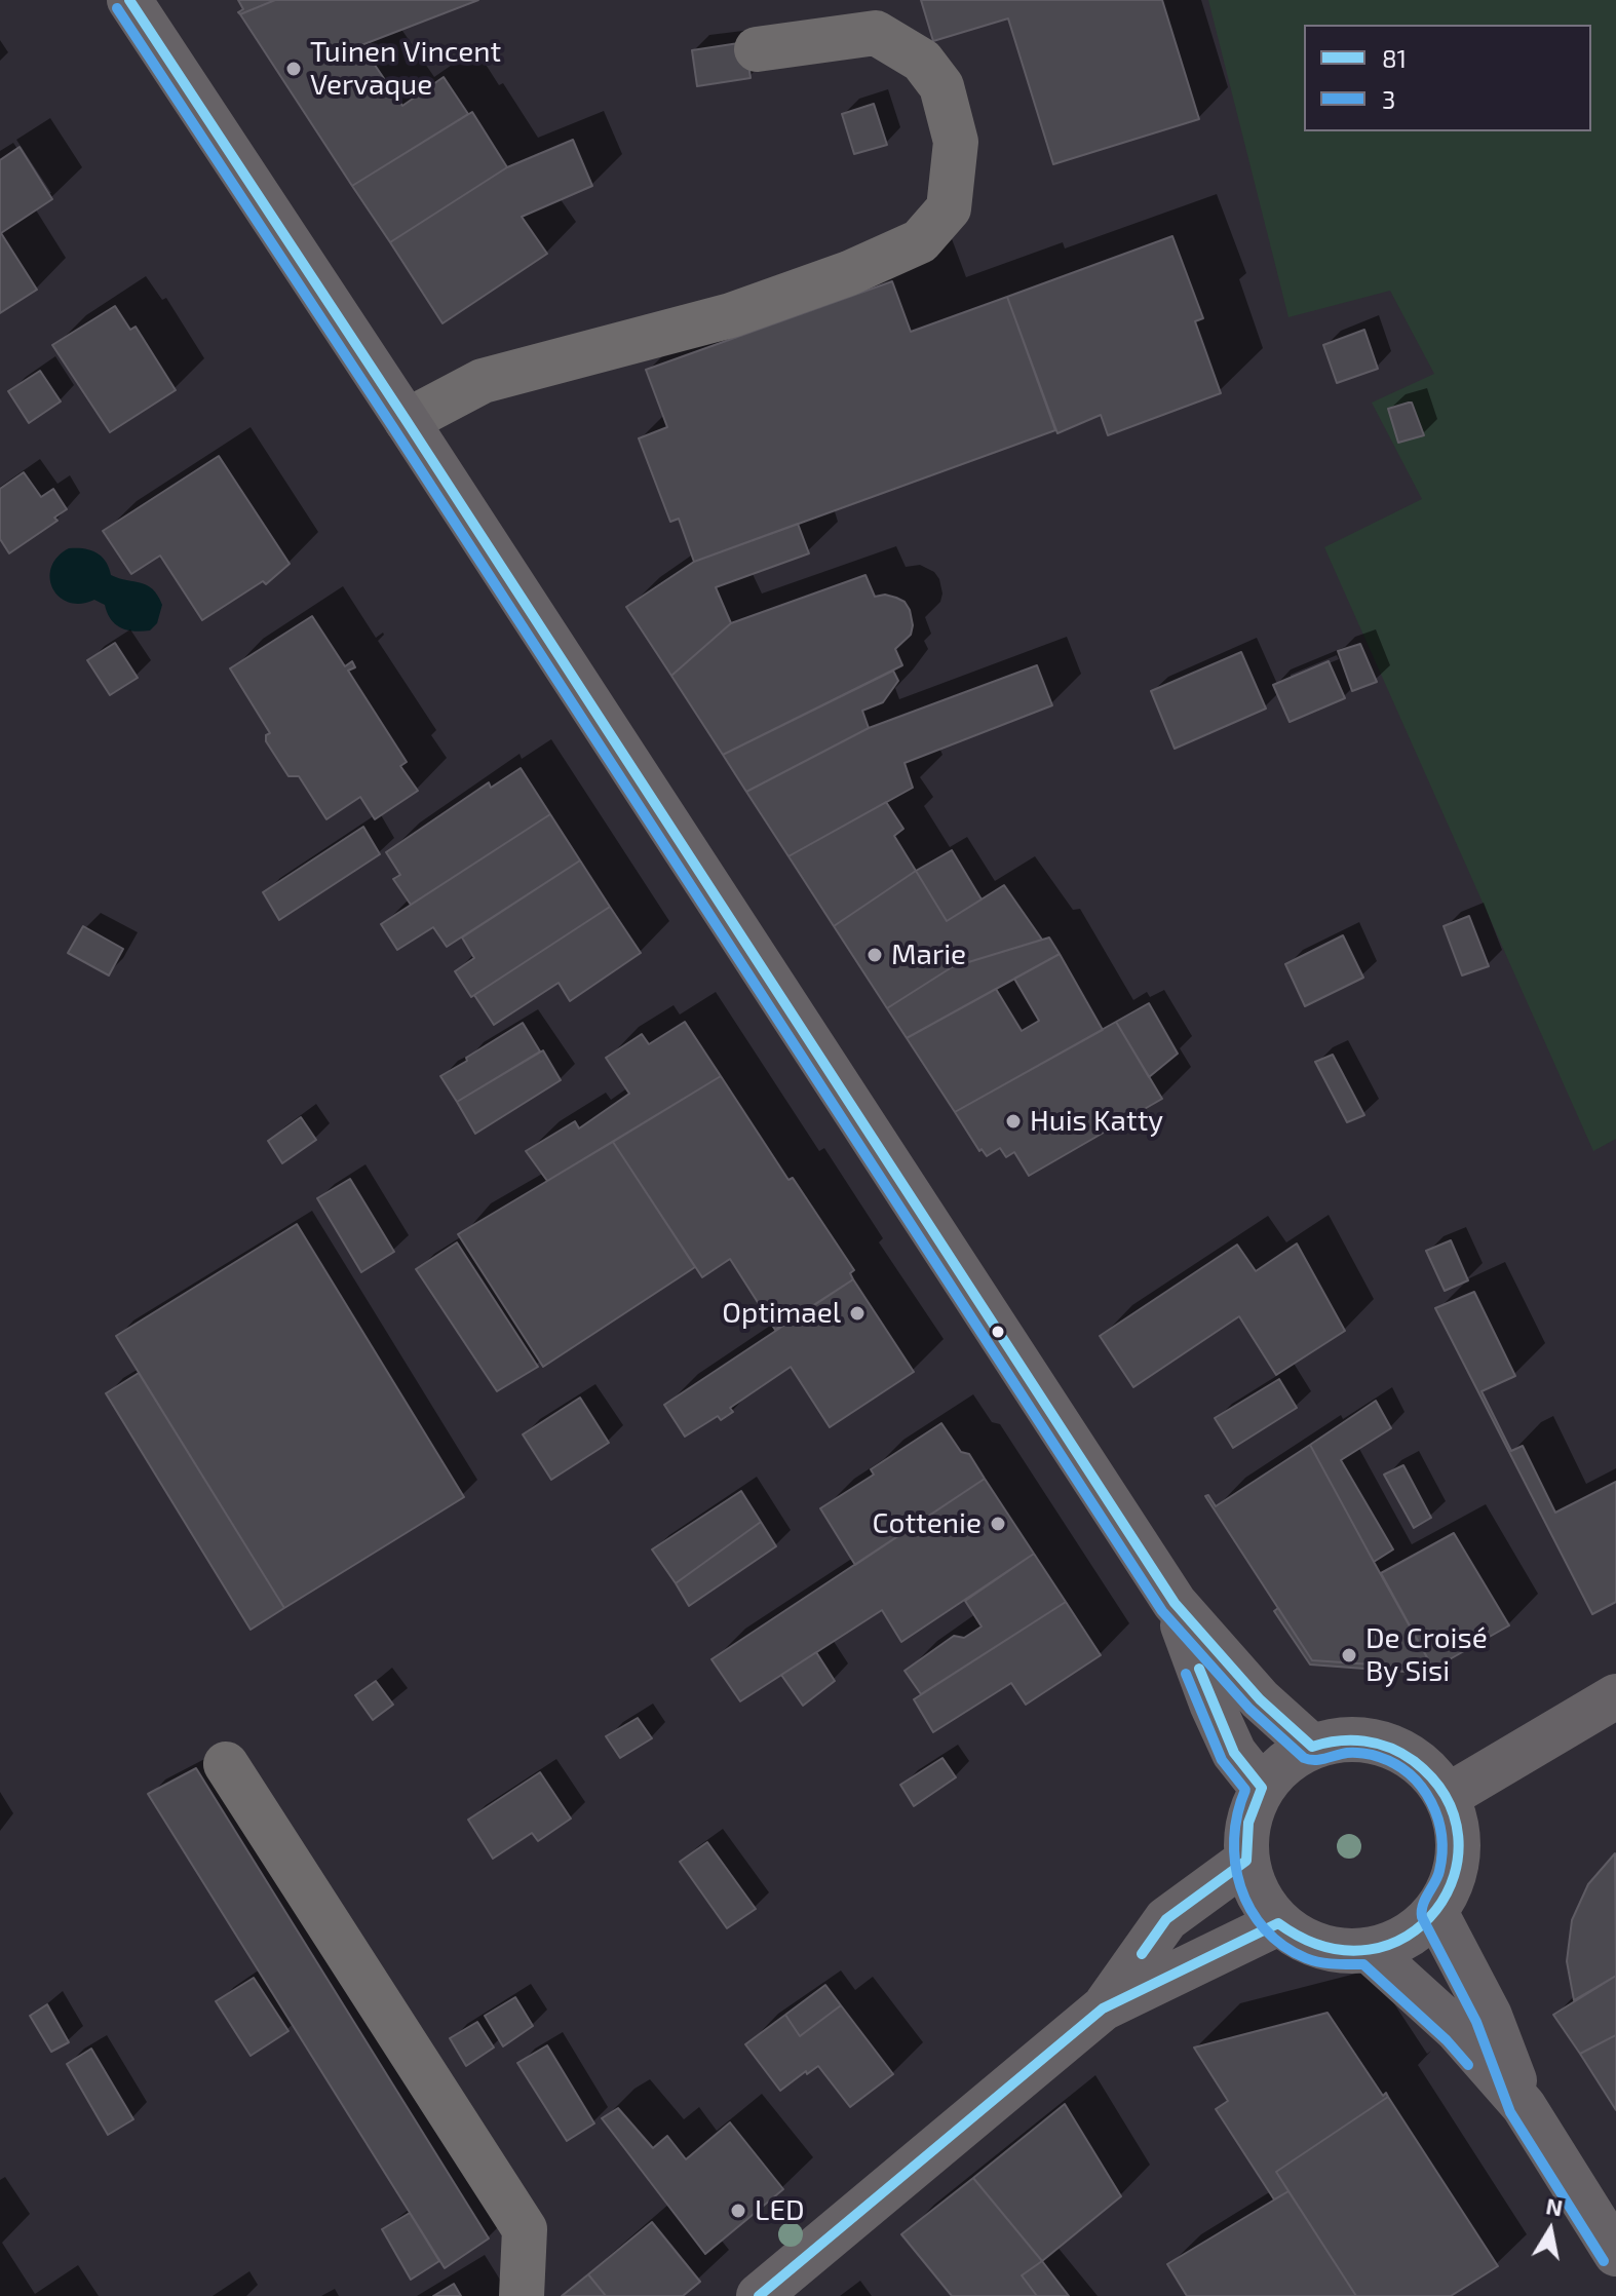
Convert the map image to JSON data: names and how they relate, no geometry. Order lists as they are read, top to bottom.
{
  "places": [
    "Tuinen Vincent Vervaque",
    "Marie",
    "Huis Katty",
    "Optimael",
    "Cottenie",
    "De Croisé By Sisi",
    "LED"
  ],
  "lines": ["transit line 81", "transit line 3"],
  "legend": ["81", "3"],
  "north": "top"
}
